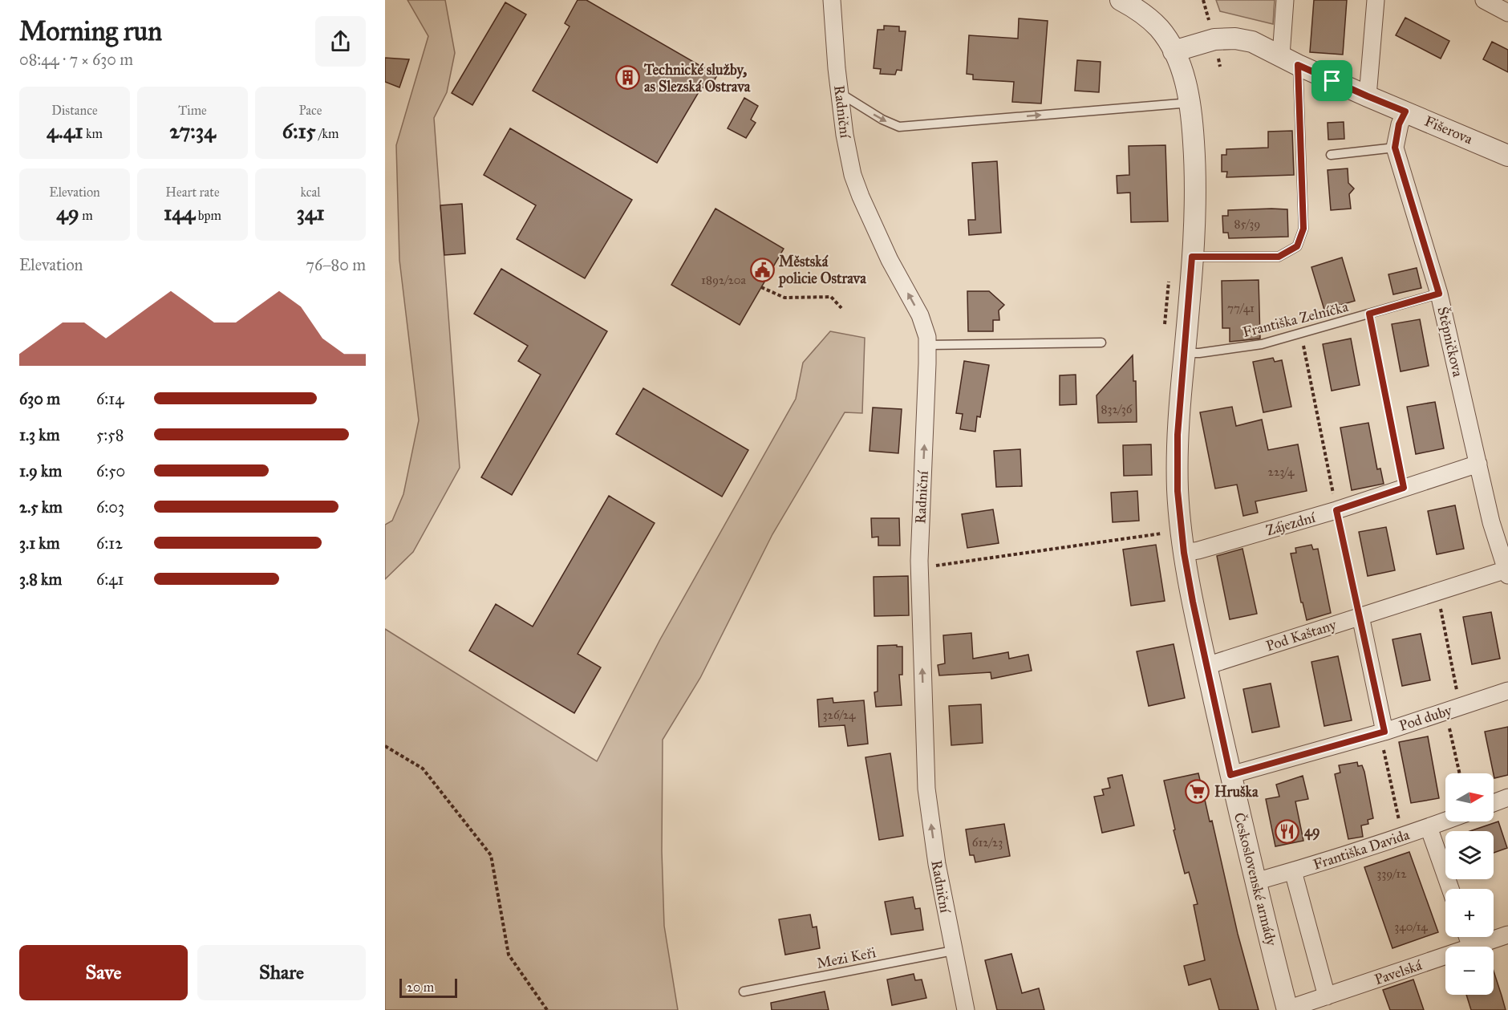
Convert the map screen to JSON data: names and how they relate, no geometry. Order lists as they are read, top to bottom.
{
  "streets": {
    "street": [
      "Radniční",
      "Fišerova",
      "Štěpničkova",
      "Zájezdní",
      "Pod Kaštany",
      "Pod duby",
      "Františka Davida",
      "Československé armády",
      "Pavelská"
    ],
    "lane": ["Františka Zelníčka", "Mezi Keři"]
  },
  "crossings": [
    ["Radniční", "Mezi Keři"],
    ["Fišerova", "Štěpničkova"],
    ["Fišerova", "Československé armády"],
    ["Františka Zelníčka", "Štěpničkova"],
    ["Františka Zelníčka", "Československé armády"],
    ["Štěpničkova", "Zájezdní"],
    ["Štěpničkova", "Pod Kaštany"],
    ["Zájezdní", "Československé armády"],
    ["Pod Kaštany", "Československé armády"],
    ["Pod duby", "Československé armády"],
    ["Františka Davida", "Československé armády"],
    ["Československé armády", "Pavelská"]
  ],
  "one_way": ["Radniční"],
  "places": {
    "building": ["Technické služby, as Slezská Ostrava"],
    "public building": ["Městská policie Ostrava"],
    "supermarket": ["Hruška"],
    "restaurant": ["49"]
  },
  "house_numbers": [
    "85/39",
    "1892/20a",
    "77/41",
    "832/36",
    "223/4",
    "326/24",
    "612/23",
    "339/12",
    "340/14"
  ],
  "scale_bar": "20 m",
  "north": "right",
  "page": {
    "heading": ["Morning run", "08:44 · 7 × 630 m"],
    "stats": [
      ["Distance", "4.41 km"],
      ["Time", "27:34"],
      ["Pace", "6:15 /km"],
      ["Elevation", "49 m"],
      ["Heart rate", "144 bpm"],
      ["kcal", "341"]
    ],
    "chart": ["Elevation", "76–80 m"],
    "list": [
      {
        "name": "630 m",
        "note": "6:14"
      },
      {
        "name": "1.3 km",
        "note": "5:58"
      },
      {
        "name": "1.9 km",
        "note": "6:50"
      },
      {
        "name": "2.5 km",
        "note": "6:03"
      },
      {
        "name": "3.1 km",
        "note": "6:12"
      },
      {
        "name": "3.8 km",
        "note": "6:41"
      }
    ],
    "map_buttons": ["+", "−"],
    "buttons": ["Save", "Share"],
    "scale": "20 m"
  }
}
